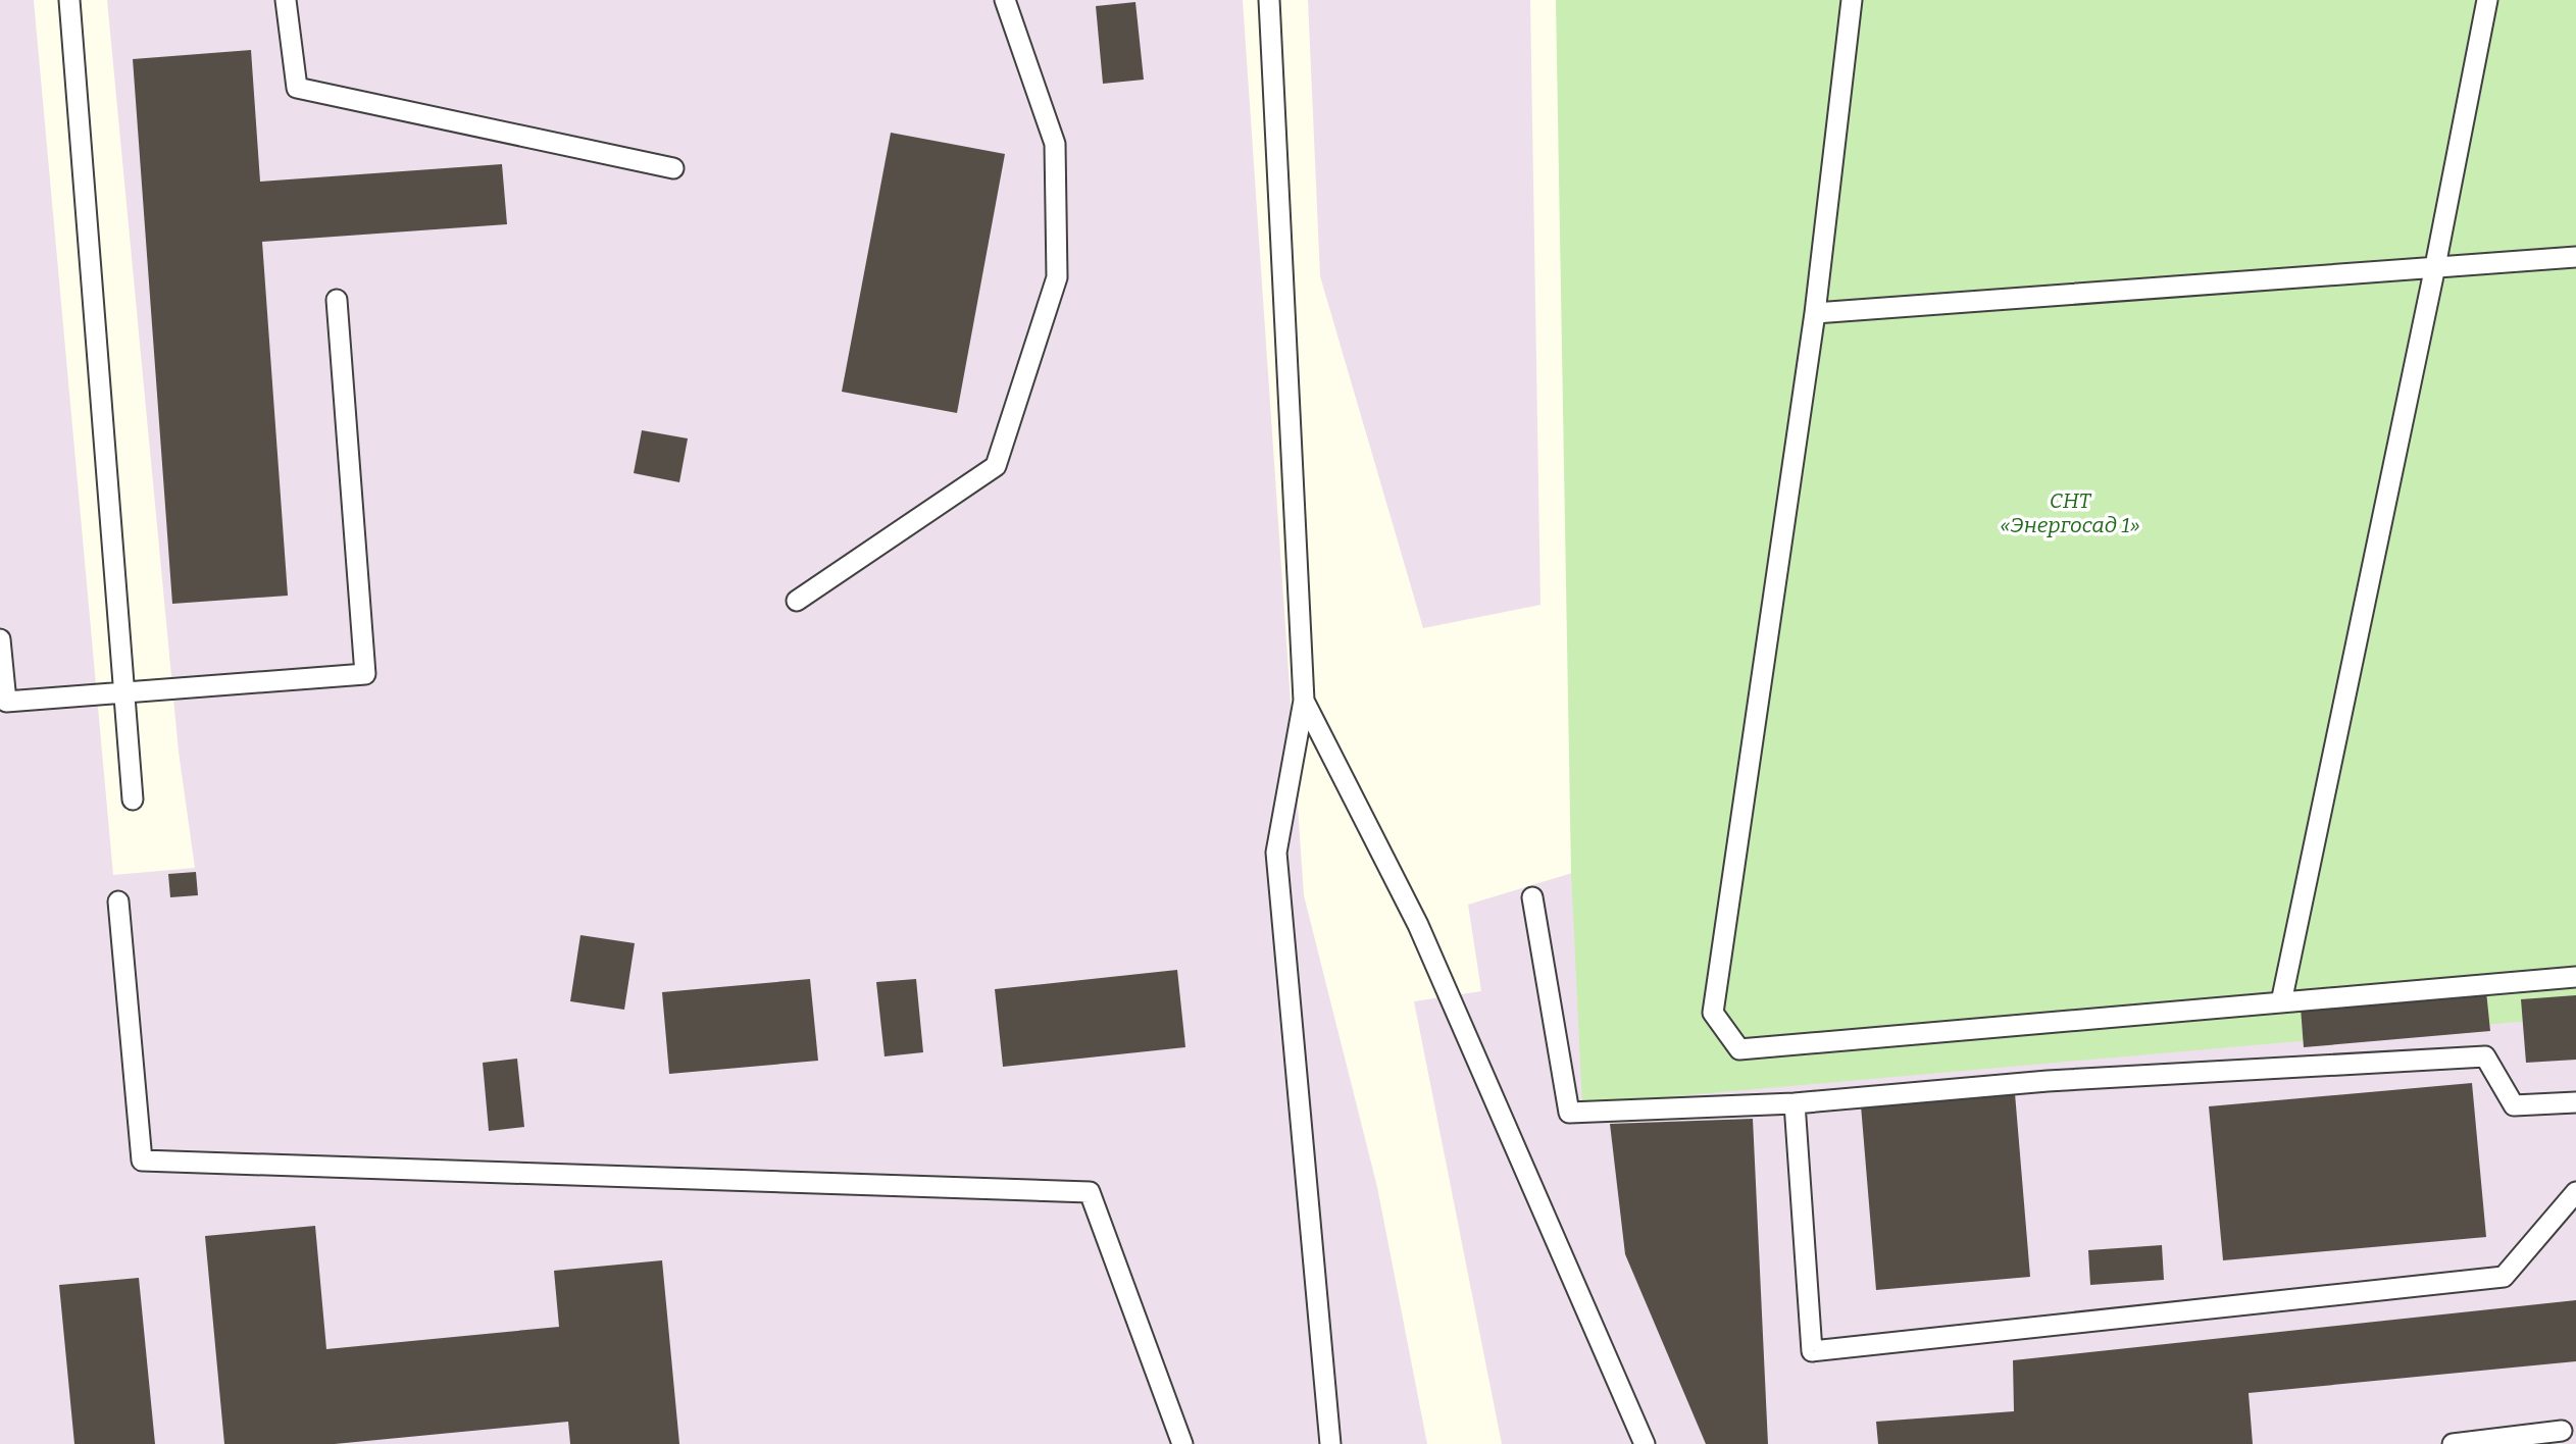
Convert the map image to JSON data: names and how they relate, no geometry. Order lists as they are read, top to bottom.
{
  "parks": ["СНТ «Энергосад 1»"]
}
